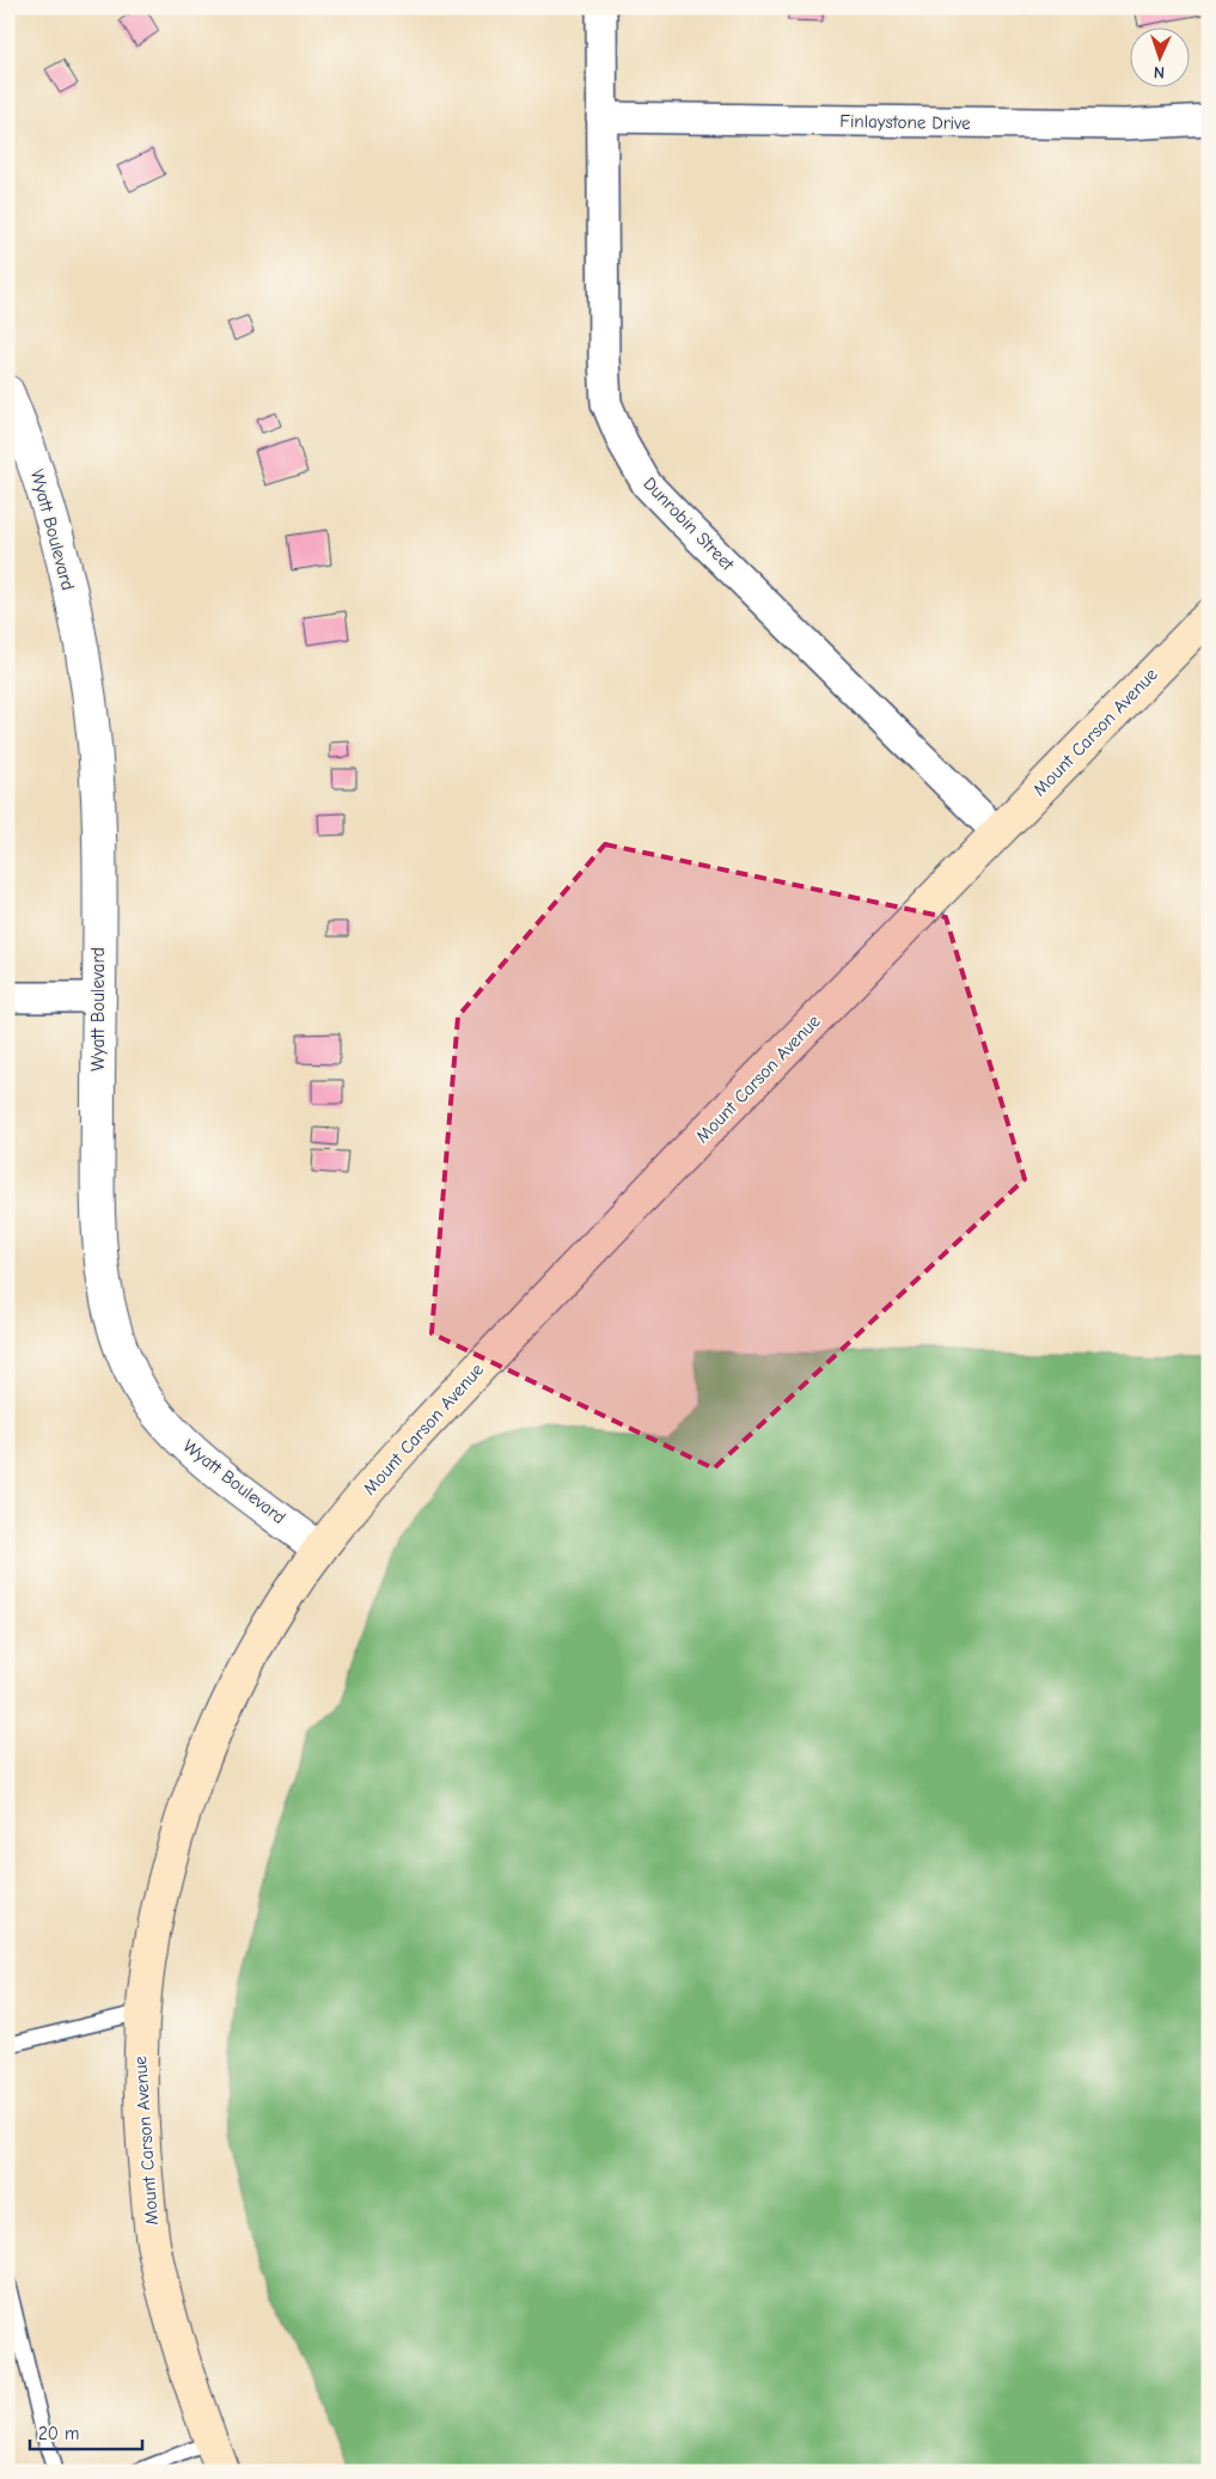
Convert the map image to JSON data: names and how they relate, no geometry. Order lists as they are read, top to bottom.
{
  "streets": {
    "main road": ["Mount Carson Avenue"],
    "street": ["Finlaystone Drive", "Dunrobin Street", "Wyatt Boulevard"]
  },
  "crossings": [
    ["Finlaystone Drive", "Dunrobin Street"],
    ["Dunrobin Street", "Mount Carson Avenue"],
    ["Wyatt Boulevard", "Mount Carson Avenue"]
  ],
  "scale_bar": "20 m",
  "north": "bottom"
}
